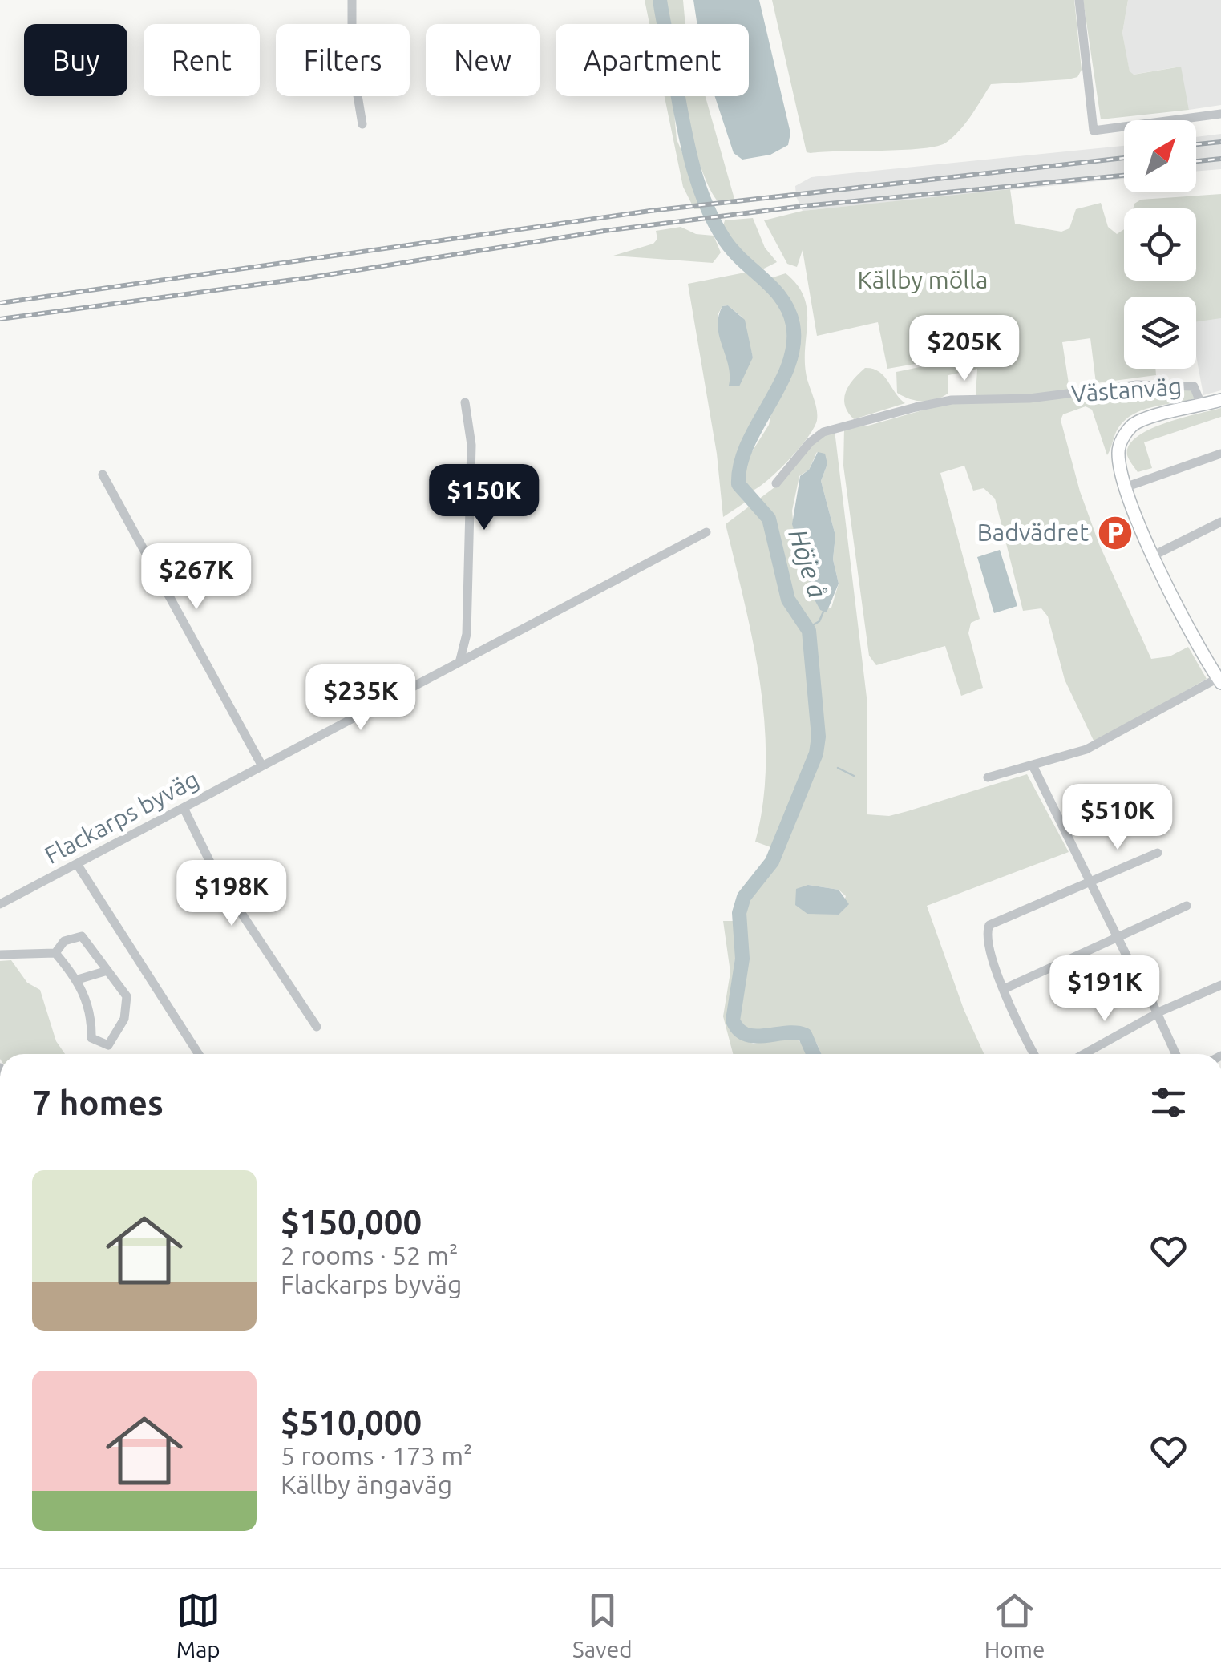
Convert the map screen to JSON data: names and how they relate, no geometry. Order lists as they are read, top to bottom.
{
  "streets": {
    "street": ["Västanväg", "Flackarps byväg"]
  },
  "water": ["Höje å"],
  "parks": ["Källby mölla"],
  "places": {
    "parking": ["Badvädret"]
  },
  "north": "top right",
  "page": {
    "chip": [
      "Buy",
      "Rent",
      "Filters",
      "New",
      "Apartment"
    ],
    "price": [
      "$205K",
      "$150K",
      "$267K",
      "$235K",
      "$510K",
      "$198K",
      "$191K"
    ],
    "heading": "7 homes",
    "list": [
      {
        "name": "$150,000",
        "note": "2 rooms · 52 m² · Flackarps byväg"
      },
      {
        "name": "$510,000",
        "note": "5 rooms · 173 m² · Källby ängaväg"
      }
    ],
    "tabs": ["Map", "Saved", "Home"]
  }
}
